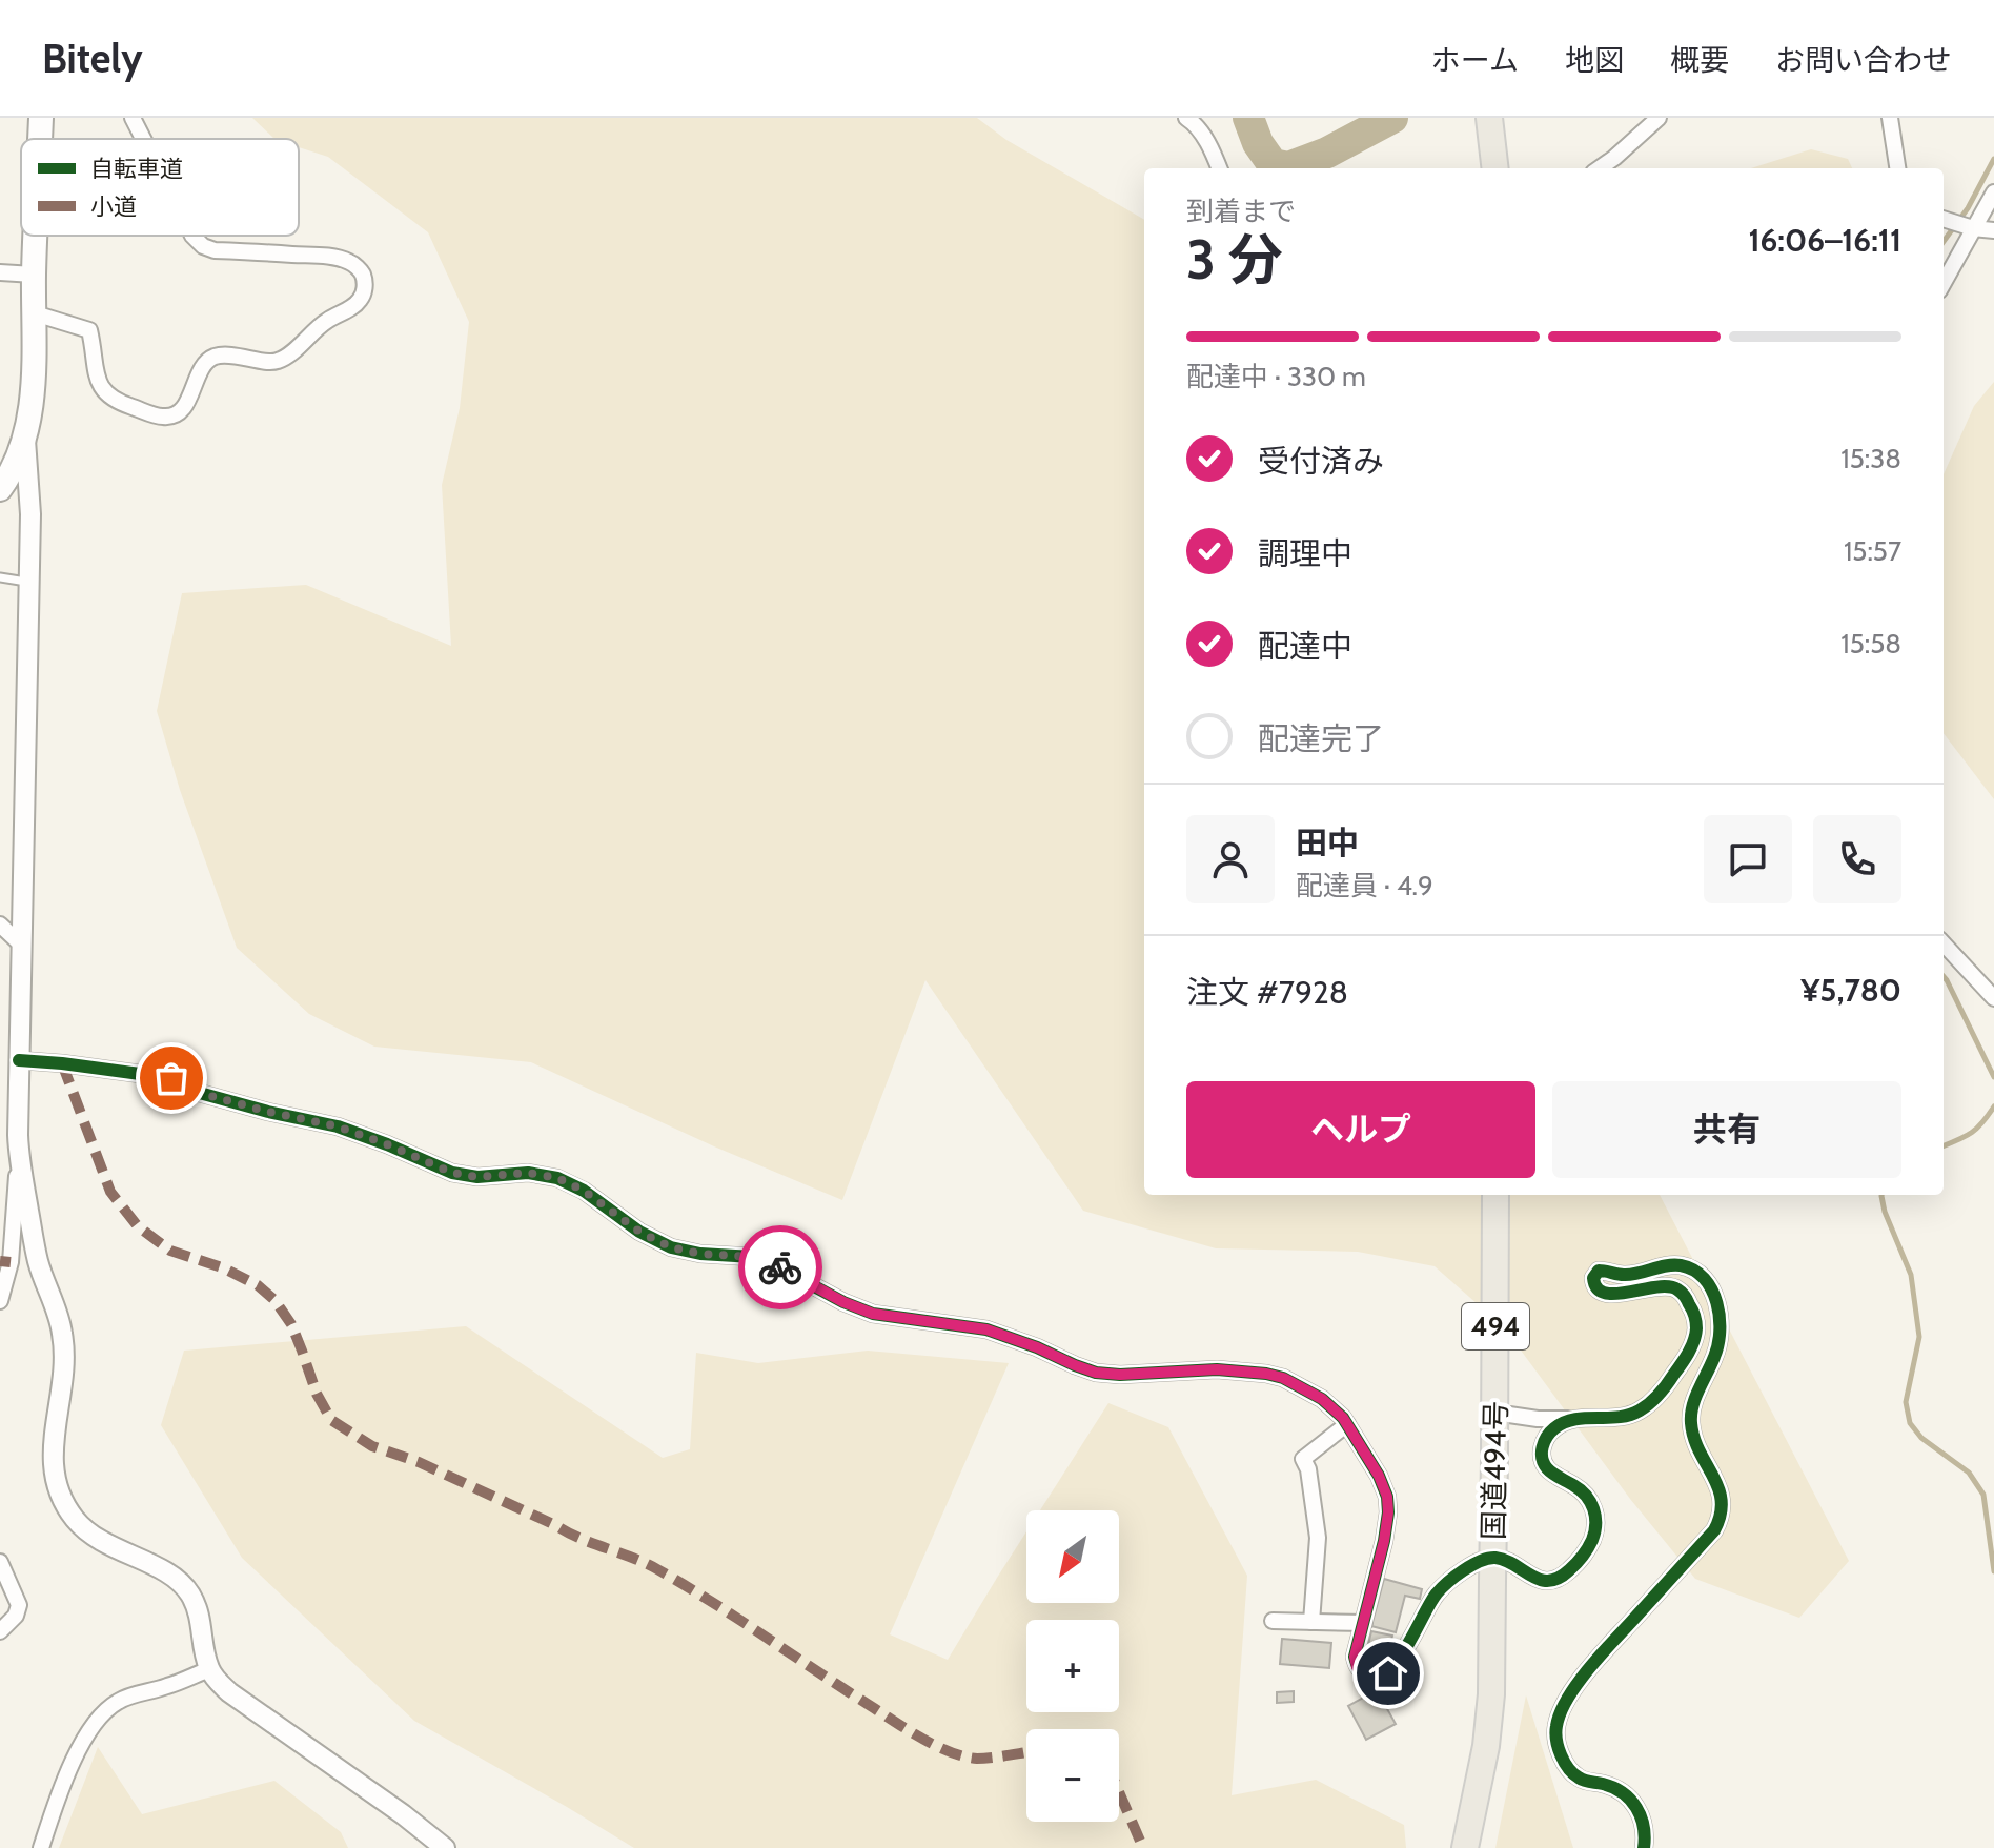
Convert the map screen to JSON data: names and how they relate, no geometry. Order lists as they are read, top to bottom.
{
  "streets": {
    "highway": ["494", "国道494号"]
  },
  "legend": ["自転車道", "小道"],
  "north": "bottom left",
  "page": {
    "header": "Bitely",
    "nav": [
      "ホーム",
      "地図",
      "概要",
      "お問い合わせ"
    ],
    "heading": ["3 分", "到着まで", "16:06–16:11"],
    "panel": [
      "田中",
      "配達員 · 4.9",
      "注文 #7928",
      "¥5,780"
    ],
    "bar": "配達中 · 330 m",
    "list": [
      ["受付済み", "15:38"],
      ["調理中", "15:57"],
      ["配達中", "15:58"],
      "配達完了"
    ],
    "buttons": ["ヘルプ", "共有"],
    "map_buttons": ["+", "−"]
  }
}
